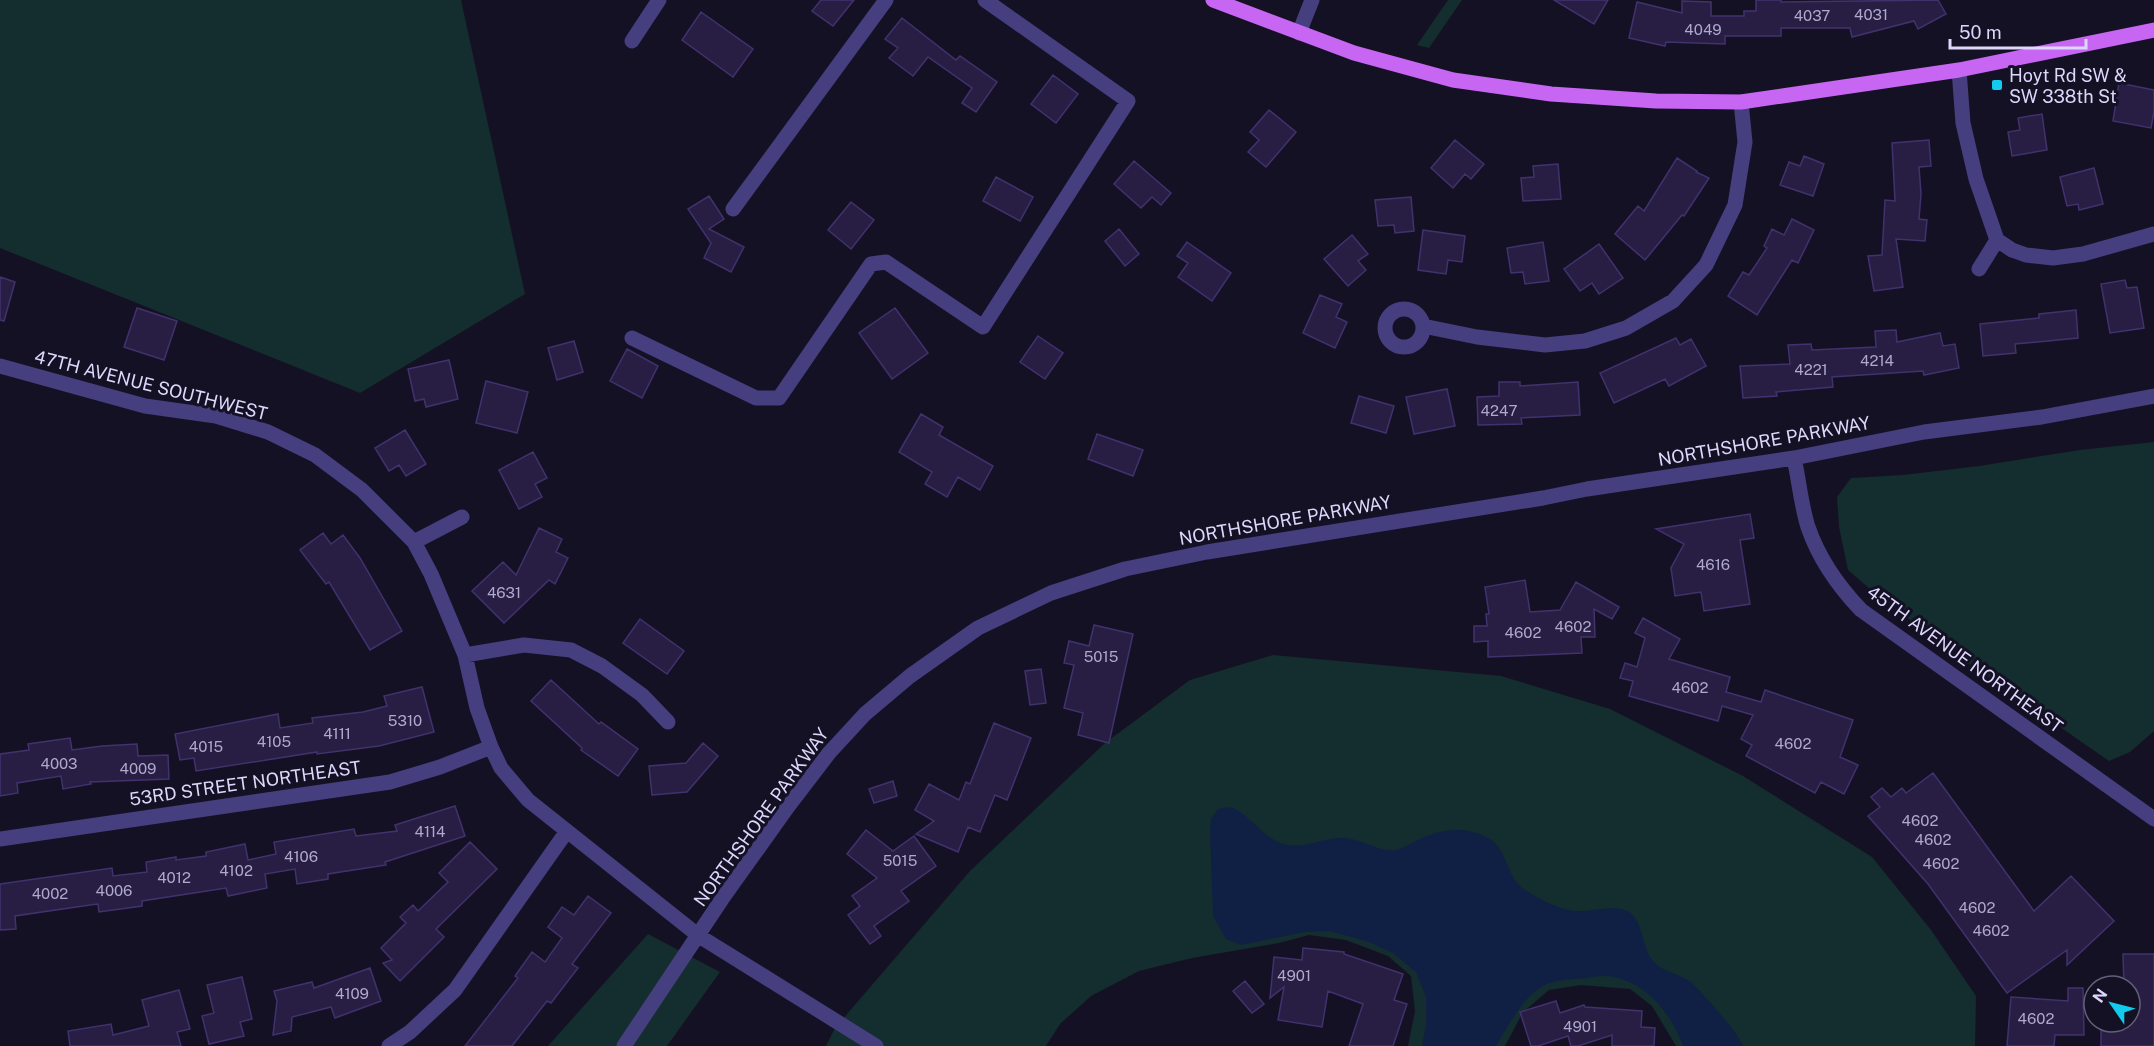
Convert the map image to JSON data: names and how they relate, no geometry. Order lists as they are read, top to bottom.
{
  "streets": {
    "street": [
      "47TH AVENUE SOUTHWEST",
      "NORTHSHORE PARKWAY",
      "45TH AVENUE NORTHEAST",
      "53RD STREET NORTHEAST"
    ]
  },
  "crossings": [
    ["47TH AVENUE SOUTHWEST", "NORTHSHORE PARKWAY"],
    ["47TH AVENUE SOUTHWEST", "53RD STREET NORTHEAST"],
    ["NORTHSHORE PARKWAY", "45TH AVENUE NORTHEAST"]
  ],
  "places": {
    "transit": ["Hoyt Rd SW & SW 338th St"]
  },
  "house_numbers": [
    "4031",
    "4037",
    "4049",
    "4214",
    "4221",
    "4247",
    "4616",
    "4631",
    "4602",
    "4602",
    "5015",
    "4602",
    "5310",
    "4111",
    "4105",
    "4602",
    "4015",
    "4003",
    "4009",
    "4602",
    "4114",
    "4602",
    "4106",
    "5015",
    "4602",
    "4102",
    "4012",
    "4006",
    "4002",
    "4602",
    "4602",
    "4901",
    "4109",
    "4602",
    "4901"
  ],
  "scale_bar": "50 m",
  "north": "top left"
}
